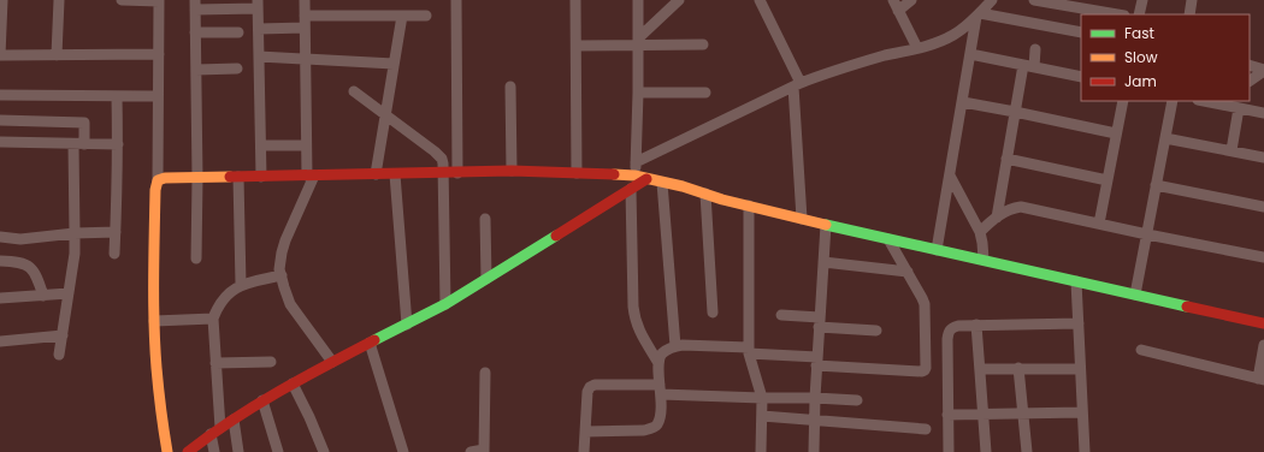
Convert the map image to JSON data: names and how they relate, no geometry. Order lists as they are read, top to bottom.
{
  "legend": ["Fast", "Slow", "Jam"]
}
